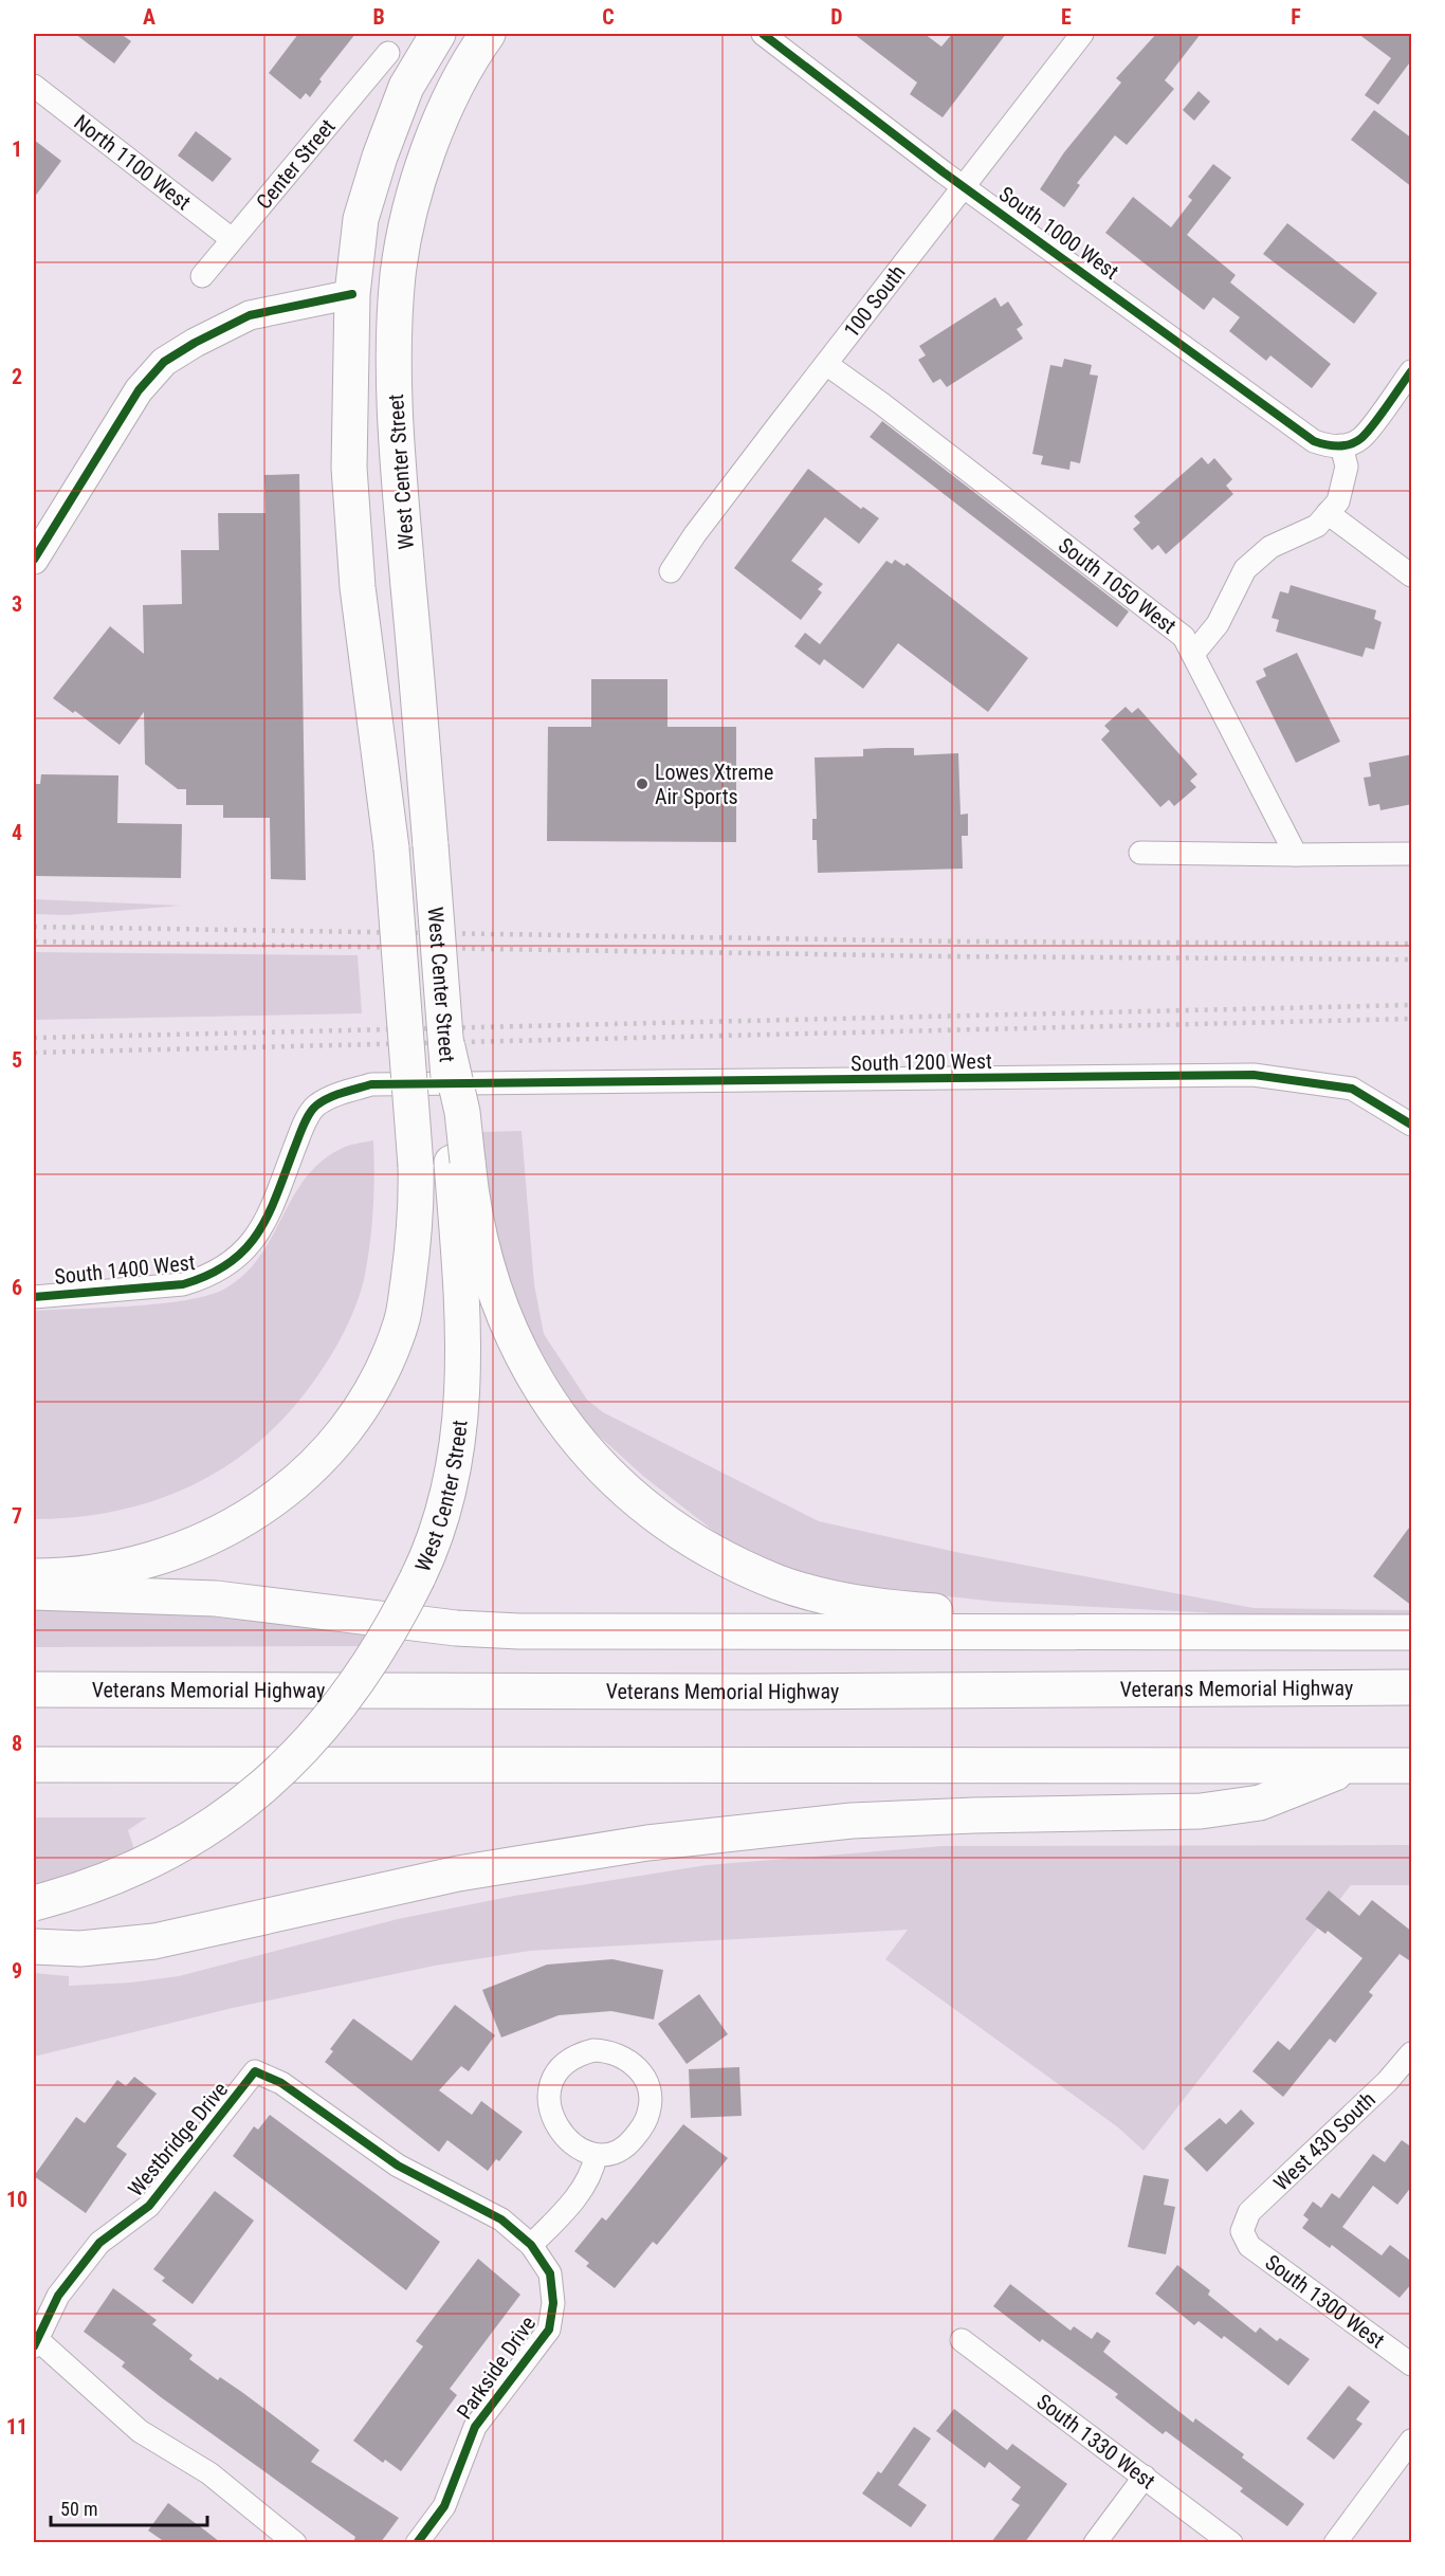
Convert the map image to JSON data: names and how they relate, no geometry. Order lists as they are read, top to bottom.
{
  "streets": {
    "main road": ["West Center Street", "Veterans Memorial Highway"],
    "street": [
      "North 1100 West",
      "Center Street",
      "South 1000 West",
      "100 South",
      "South 1050 West",
      "South 1200 West",
      "South 1400 West",
      "Westbridge Drive",
      "West 430 South",
      "South 1300 West",
      "Parkside Drive",
      "South 1330 West"
    ]
  },
  "crossings": [
    ["North 1100 West", "Center Street"],
    ["South 1000 West", "100 South"],
    ["100 South", "South 1050 West"],
    ["South 1200 West", "South 1400 West"],
    ["Westbridge Drive", "Parkside Drive"],
    ["West 430 South", "South 1300 West"]
  ],
  "places": ["Lowes Xtreme Air Sports"],
  "scale_bar": "50 m",
  "grid": {
    "columns": [
      "A",
      "B",
      "C",
      "D",
      "E",
      "F"
    ],
    "rows": [
      "1",
      "2",
      "3",
      "4",
      "5",
      "6",
      "7",
      "8",
      "9",
      "10",
      "11"
    ]
  }
}
